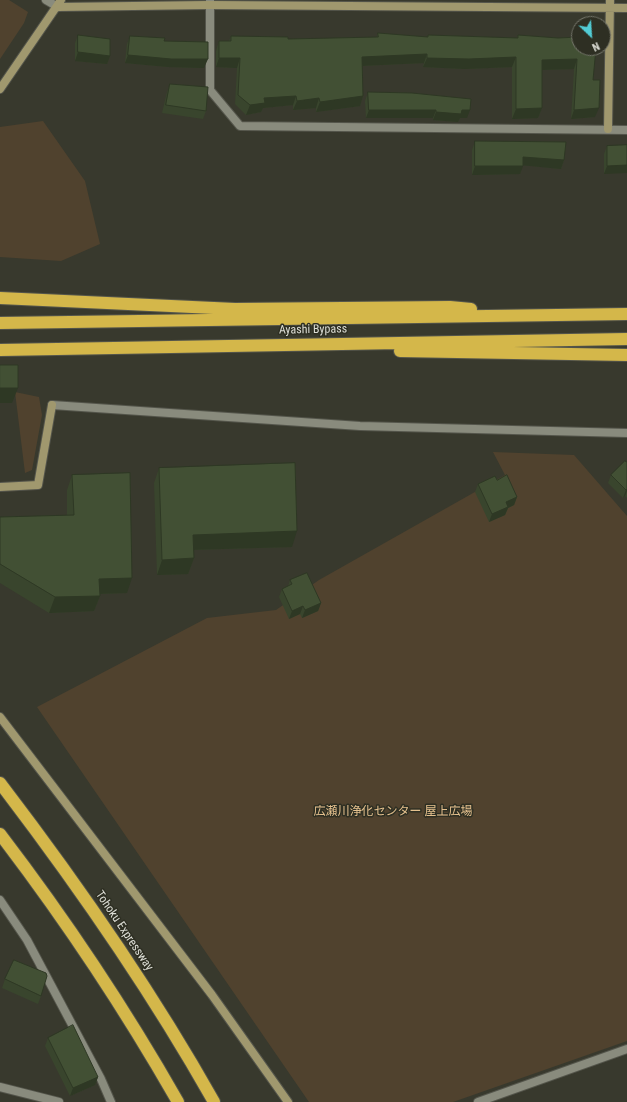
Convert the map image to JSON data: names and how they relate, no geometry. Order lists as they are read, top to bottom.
{
  "streets": {
    "highway": ["Ayashi Bypass", "Tohoku Expressway"]
  },
  "parks": ["広瀬川浄化センター 屋上広場"],
  "north": "bottom right"
}
